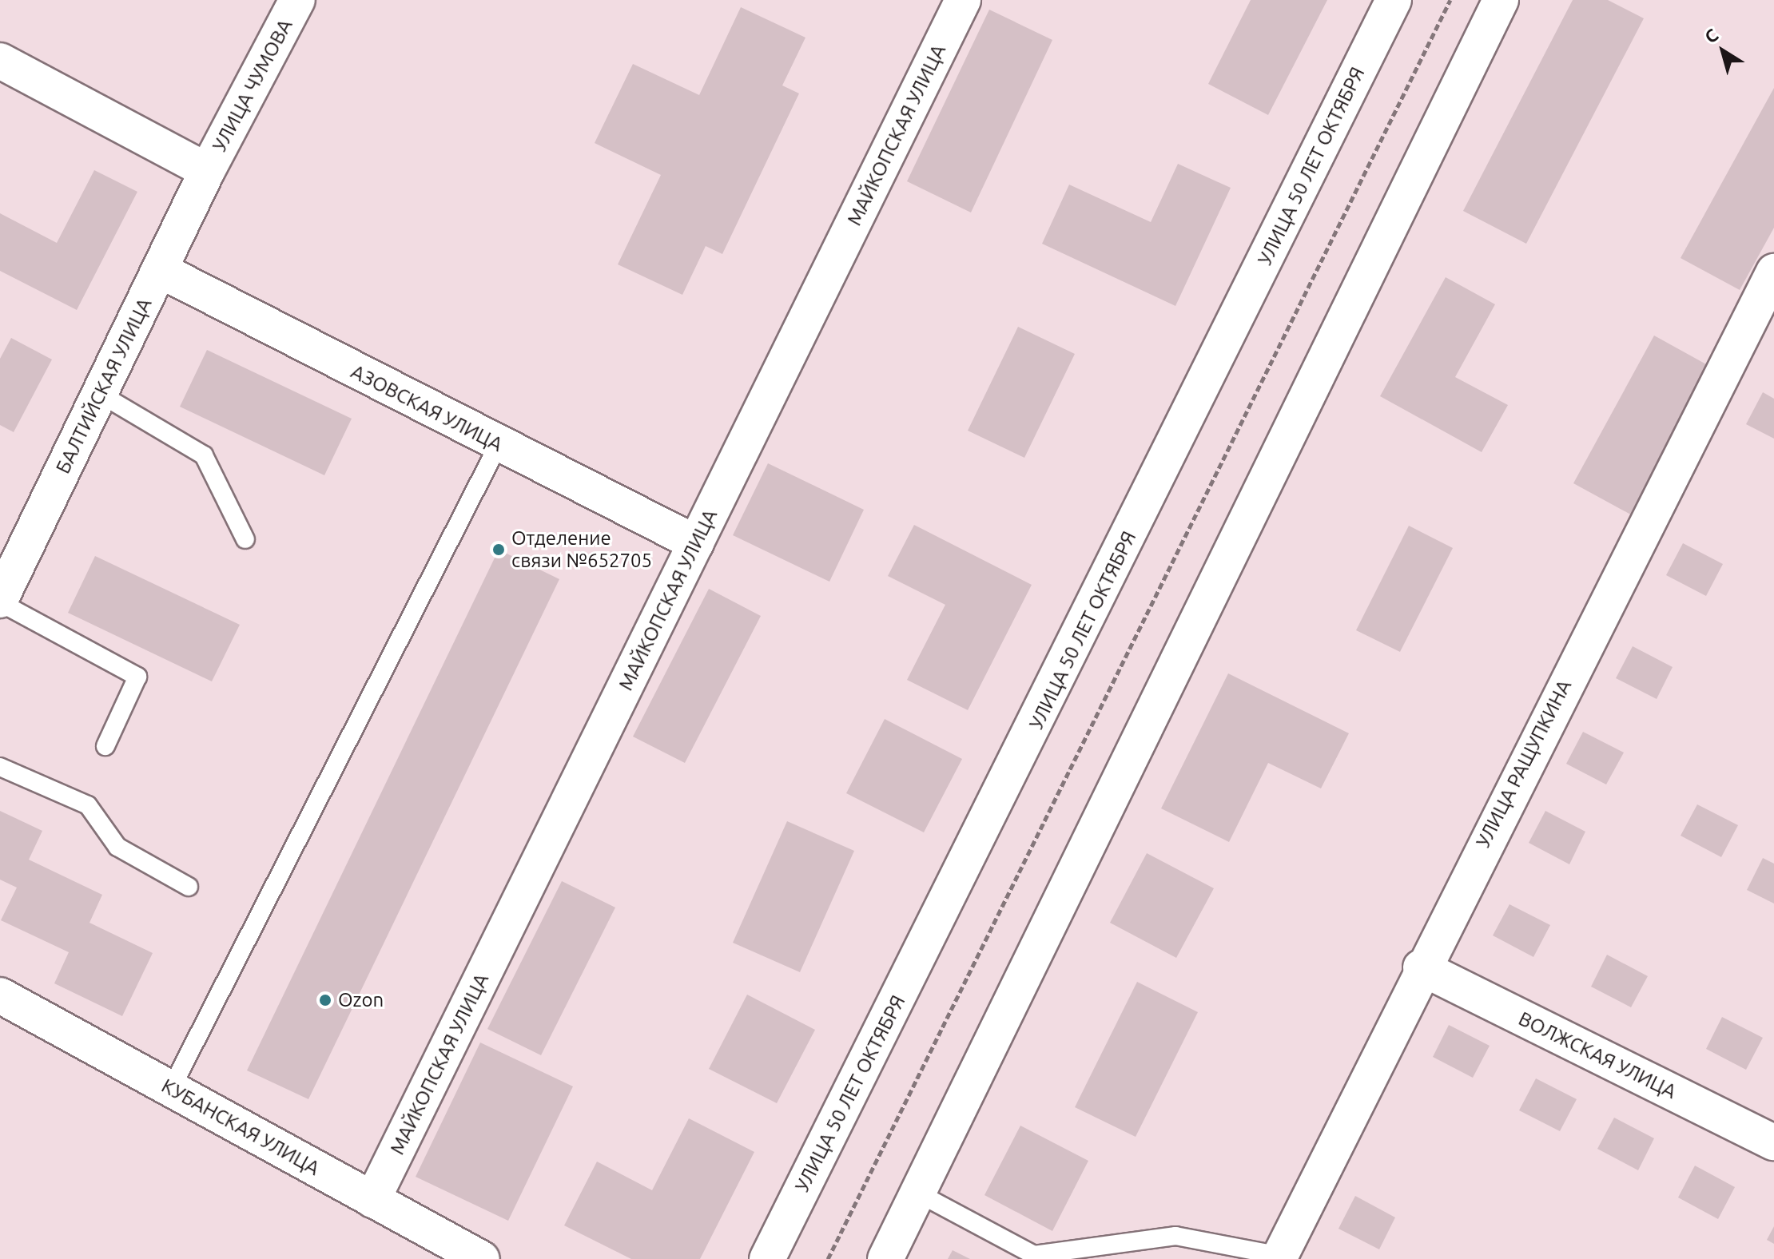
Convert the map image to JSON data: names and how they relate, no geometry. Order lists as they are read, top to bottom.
{
  "streets": {
    "street": [
      "УЛИЦА ЧУМОВА",
      "МАЙКОПСКАЯ УЛИЦА",
      "УЛИЦА 50 ЛЕТ ОКТЯБРЯ",
      "БАЛТИЙСКАЯ УЛИЦА",
      "АЗОВСКАЯ УЛИЦА",
      "УЛИЦА РАЩУПКИНА",
      "ВОЛЖСКАЯ УЛИЦА",
      "КУБАНСКАЯ УЛИЦА"
    ]
  },
  "crossings": [
    ["УЛИЦА ЧУМОВА", "БАЛТИЙСКАЯ УЛИЦА"],
    ["МАЙКОПСКАЯ УЛИЦА", "АЗОВСКАЯ УЛИЦА"],
    ["МАЙКОПСКАЯ УЛИЦА", "КУБАНСКАЯ УЛИЦА"],
    ["БАЛТИЙСКАЯ УЛИЦА", "АЗОВСКАЯ УЛИЦА"],
    ["УЛИЦА РАЩУПКИНА", "ВОЛЖСКАЯ УЛИЦА"]
  ],
  "places": ["Отделение связи №652705", "Ozon"],
  "north": "top left"
}
